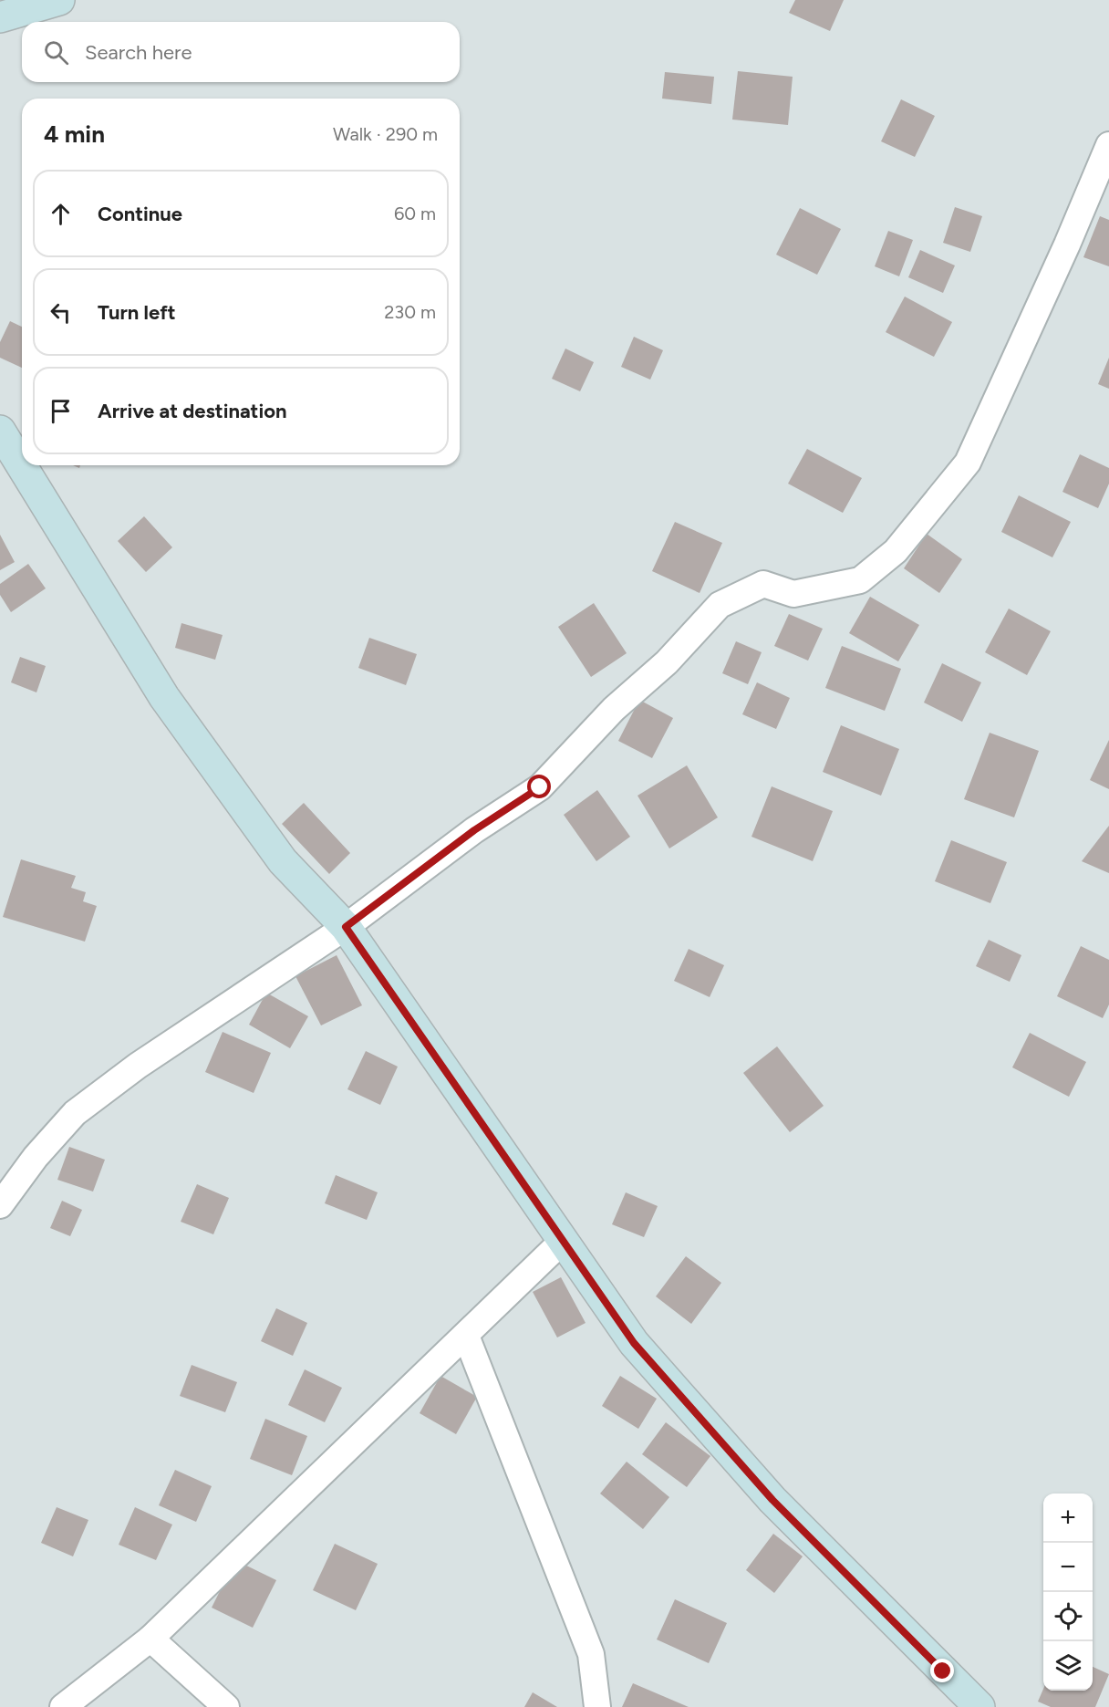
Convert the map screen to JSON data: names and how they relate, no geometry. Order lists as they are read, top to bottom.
{
  "page": {
    "search": "Search here",
    "heading": ["4 min", "Walk · 290 m"],
    "list": [
      ["Continue", "60 m"],
      ["Turn left", "230 m"],
      "Arrive at destination"
    ],
    "map_buttons": ["+", "−"]
  }
}
